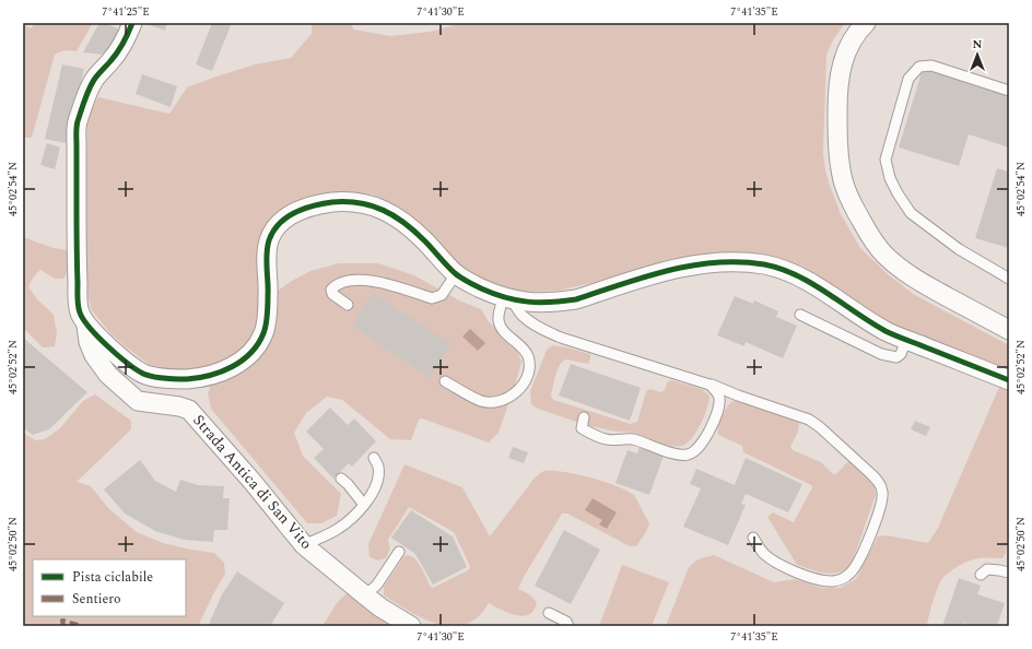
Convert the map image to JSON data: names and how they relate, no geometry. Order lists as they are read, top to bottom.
{
  "streets": {
    "street": ["Strada Antica di San Vito"]
  },
  "legend": ["Pista ciclabile", "Sentiero"],
  "north": "top",
  "coordinates": [
    "7°41'25\"E",
    "7°41'30\"E",
    "7°41'35\"E",
    "45°02'54\"N",
    "45°02'52\"N",
    "45°02'50\"N"
  ]
}
